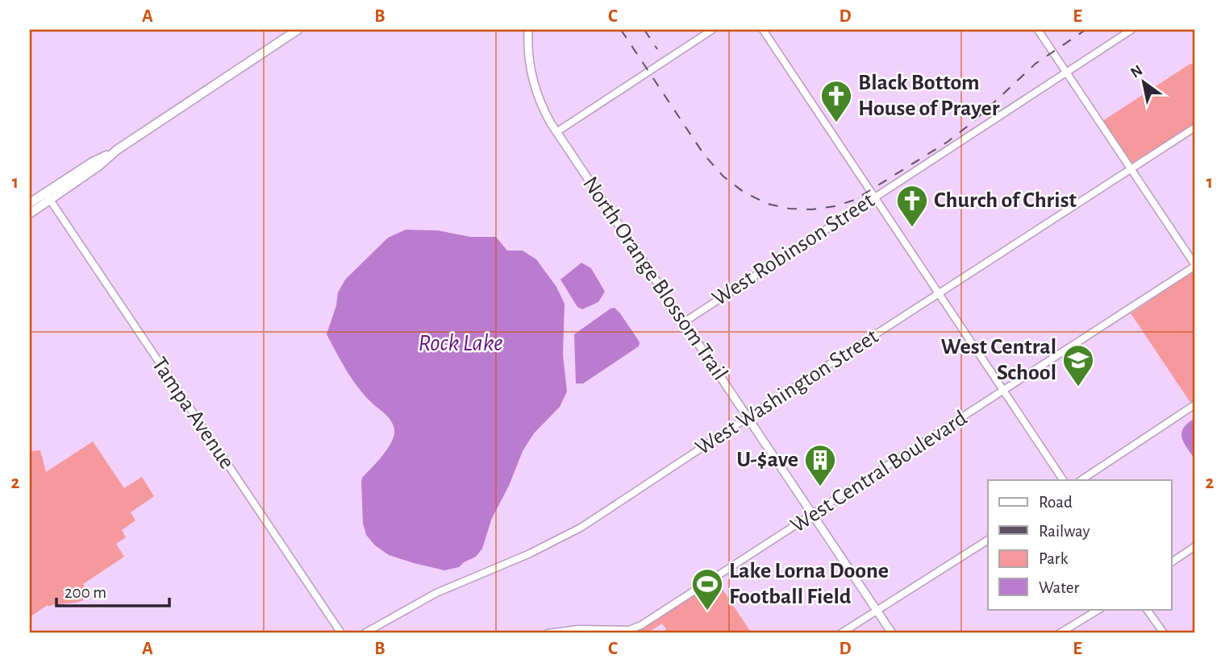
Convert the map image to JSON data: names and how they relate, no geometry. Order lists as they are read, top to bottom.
{
  "streets": {
    "main road": ["North Orange Blossom Trail"],
    "street": [
      "West Robinson Street",
      "West Washington Street",
      "Tampa Avenue",
      "West Central Boulevard"
    ]
  },
  "crossings": [
    ["West Robinson Street", "North Orange Blossom Trail"],
    ["North Orange Blossom Trail", "West Washington Street"],
    ["North Orange Blossom Trail", "West Central Boulevard"]
  ],
  "water": ["Rock Lake"],
  "places": {
    "church": ["Black Bottom House of Prayer", "Church of Christ"],
    "school or university": ["West Central School"],
    "building": ["U-$ave"],
    "sports": ["Lake Lorna Doone Football Field"]
  },
  "legend": [
    "Road",
    "Railway",
    "Park",
    "Water"
  ],
  "scale_bar": "200 m",
  "north": "top left",
  "grid": {
    "columns": [
      "A",
      "B",
      "C",
      "D",
      "E"
    ],
    "rows": ["1", "2"]
  }
}
